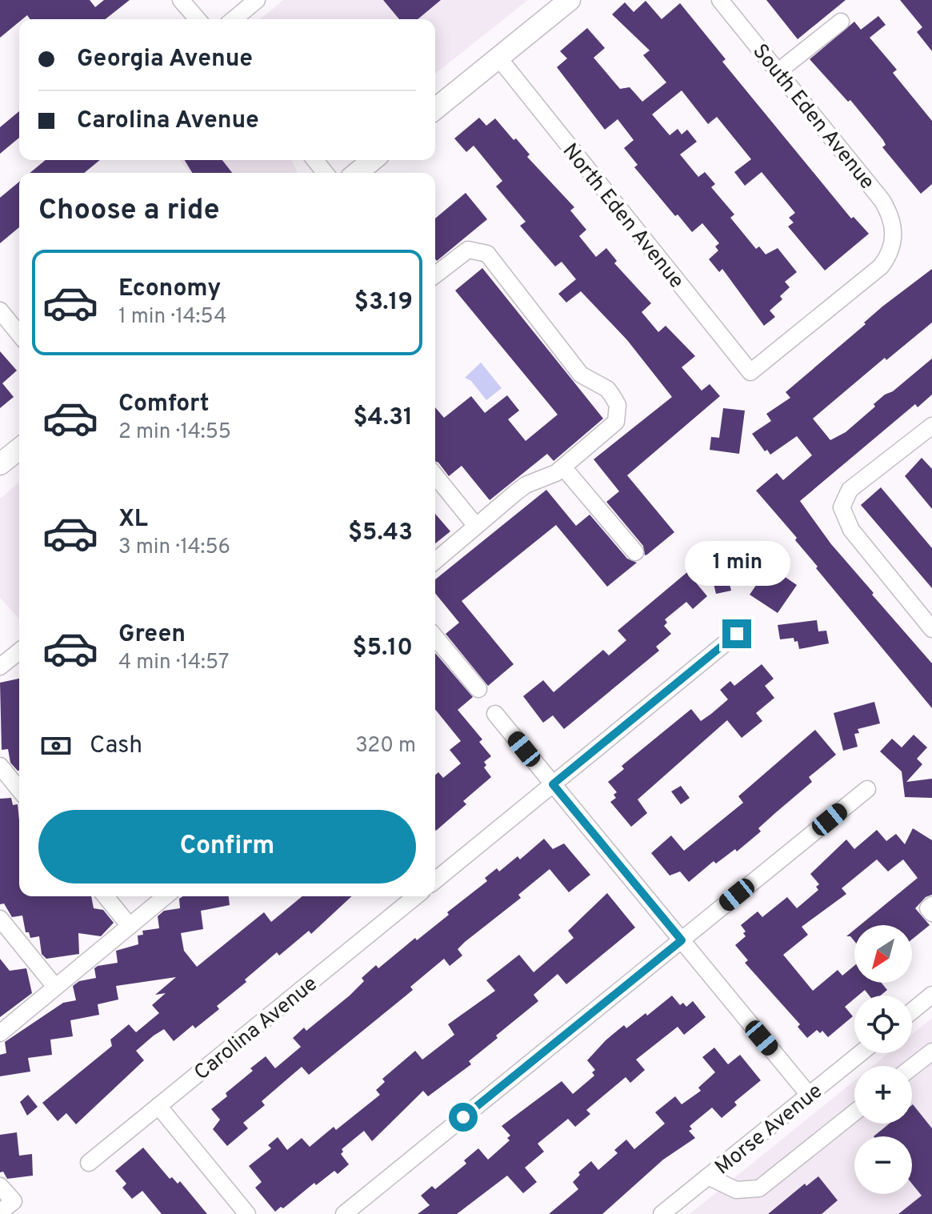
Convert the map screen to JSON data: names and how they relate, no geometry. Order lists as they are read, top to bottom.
{
  "streets": {
    "street": [
      "South Eden Avenue",
      "North Eden Avenue",
      "Carolina Avenue",
      "Morse Avenue"
    ]
  },
  "crossings": [
    ["South Eden Avenue", "North Eden Avenue"]
  ],
  "north": "bottom left",
  "page": {
    "banner": ["Georgia Avenue", "Carolina Avenue"],
    "heading": "Choose a ride",
    "list": [
      {
        "name": "Economy",
        "note": "1 min · 14:54",
        "value": "$3.19"
      },
      {
        "name": "Comfort",
        "note": "2 min · 14:55",
        "value": "$4.31"
      },
      {
        "name": "XL",
        "note": "3 min · 14:56",
        "value": "$5.43"
      },
      {
        "name": "Green",
        "note": "4 min · 14:57",
        "value": "$5.10"
      }
    ],
    "bubble": "1 min",
    "pay": ["Cash", "320 m"],
    "buttons": "Confirm",
    "map_buttons": ["+", "−"]
  }
}
